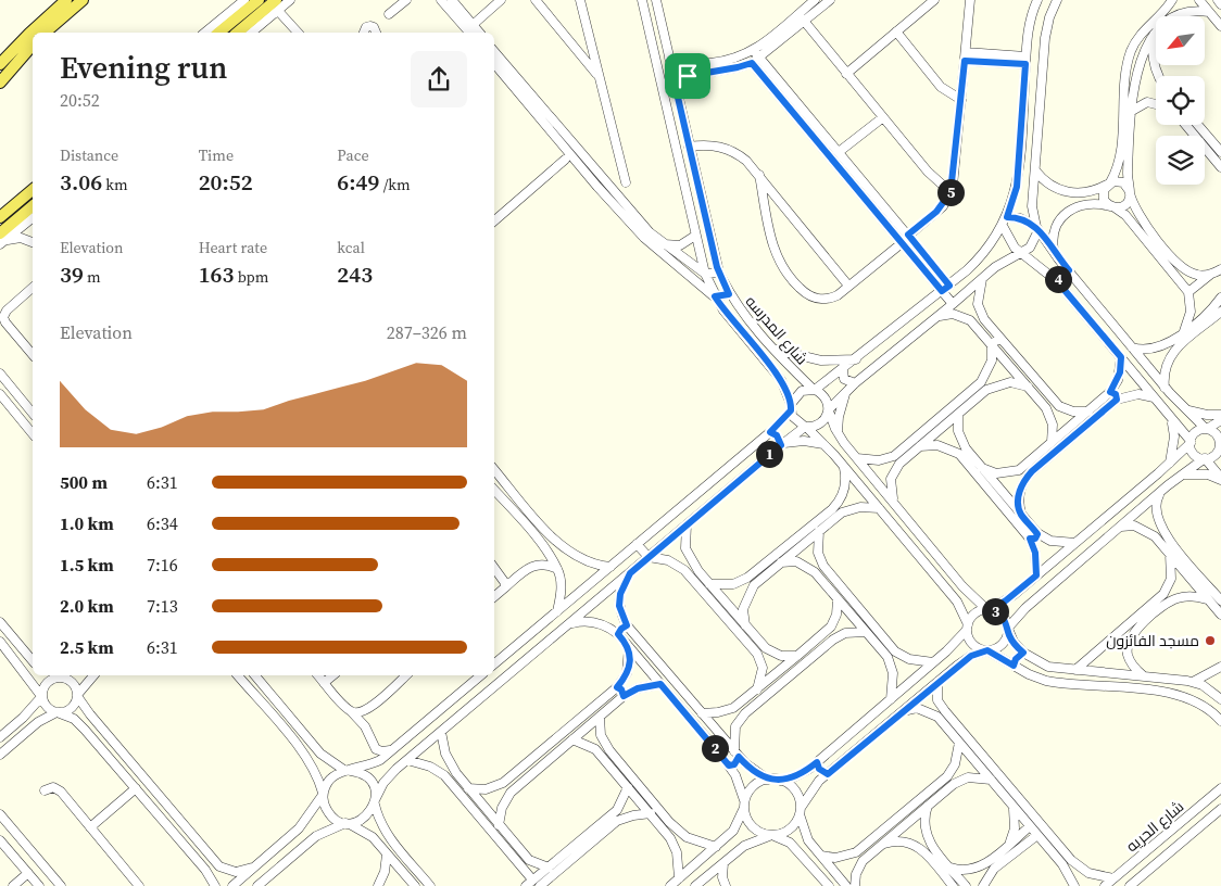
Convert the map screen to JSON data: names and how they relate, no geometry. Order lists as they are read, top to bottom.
{
  "streets": {
    "street": ["شارع المدرسه", "شارع الحريه"]
  },
  "places": ["مسجد الفائزون"],
  "north": "bottom left",
  "page": {
    "heading": ["Evening run", "20:52"],
    "stats": [
      ["Distance", "3.06 km"],
      ["Time", "20:52"],
      ["Pace", "6:49 /km"],
      ["Elevation", "39 m"],
      ["Heart rate", "163 bpm"],
      ["kcal", "243"]
    ],
    "pins": [
      "5",
      "4",
      "1",
      "3",
      "2"
    ],
    "chart": ["Elevation", "287–326 m"],
    "list": [
      {
        "name": "500 m",
        "note": "6:31"
      },
      {
        "name": "1.0 km",
        "note": "6:34"
      },
      {
        "name": "1.5 km",
        "note": "7:16"
      },
      {
        "name": "2.0 km",
        "note": "7:13"
      },
      {
        "name": "2.5 km",
        "note": "6:31"
      }
    ]
  }
}
